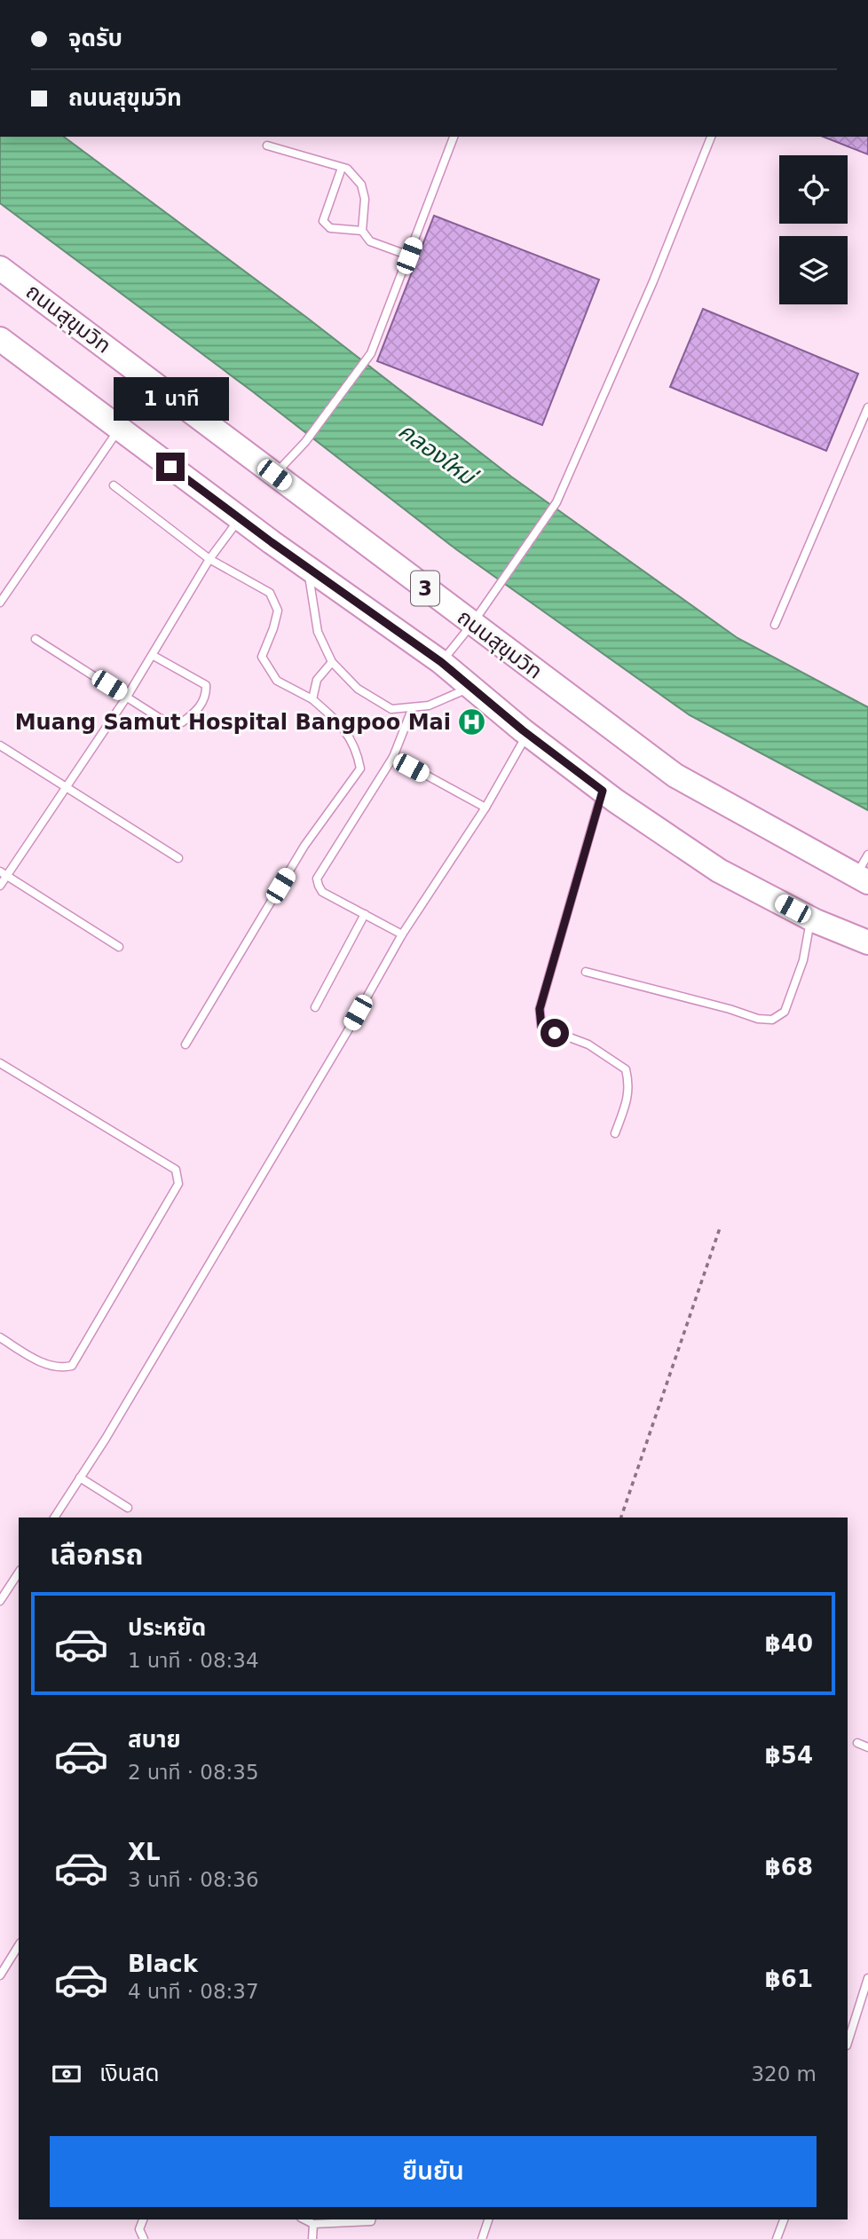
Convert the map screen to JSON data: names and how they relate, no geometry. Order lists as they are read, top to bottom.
{
  "streets": {
    "highway": ["ถนนสุขุมวิท", "3"]
  },
  "water": ["คลองใหม่"],
  "places": {
    "hospital": ["Muang Samut Hospital Bangpoo Mai"]
  },
  "page": {
    "banner": ["จุดรับ", "ถนนสุขุมวิท"],
    "bubble": "1 นาที",
    "heading": "เลือกรถ",
    "list": [
      {
        "name": "ประหยัด",
        "note": "1 นาที · 08:34",
        "value": "฿40"
      },
      {
        "name": "สบาย",
        "note": "2 นาที · 08:35",
        "value": "฿54"
      },
      {
        "name": "XL",
        "note": "3 นาที · 08:36",
        "value": "฿68"
      },
      {
        "name": "Black",
        "note": "4 นาที · 08:37",
        "value": "฿61"
      }
    ],
    "pay": ["เงินสด", "320 m"],
    "buttons": "ยืนยัน"
  }
}
